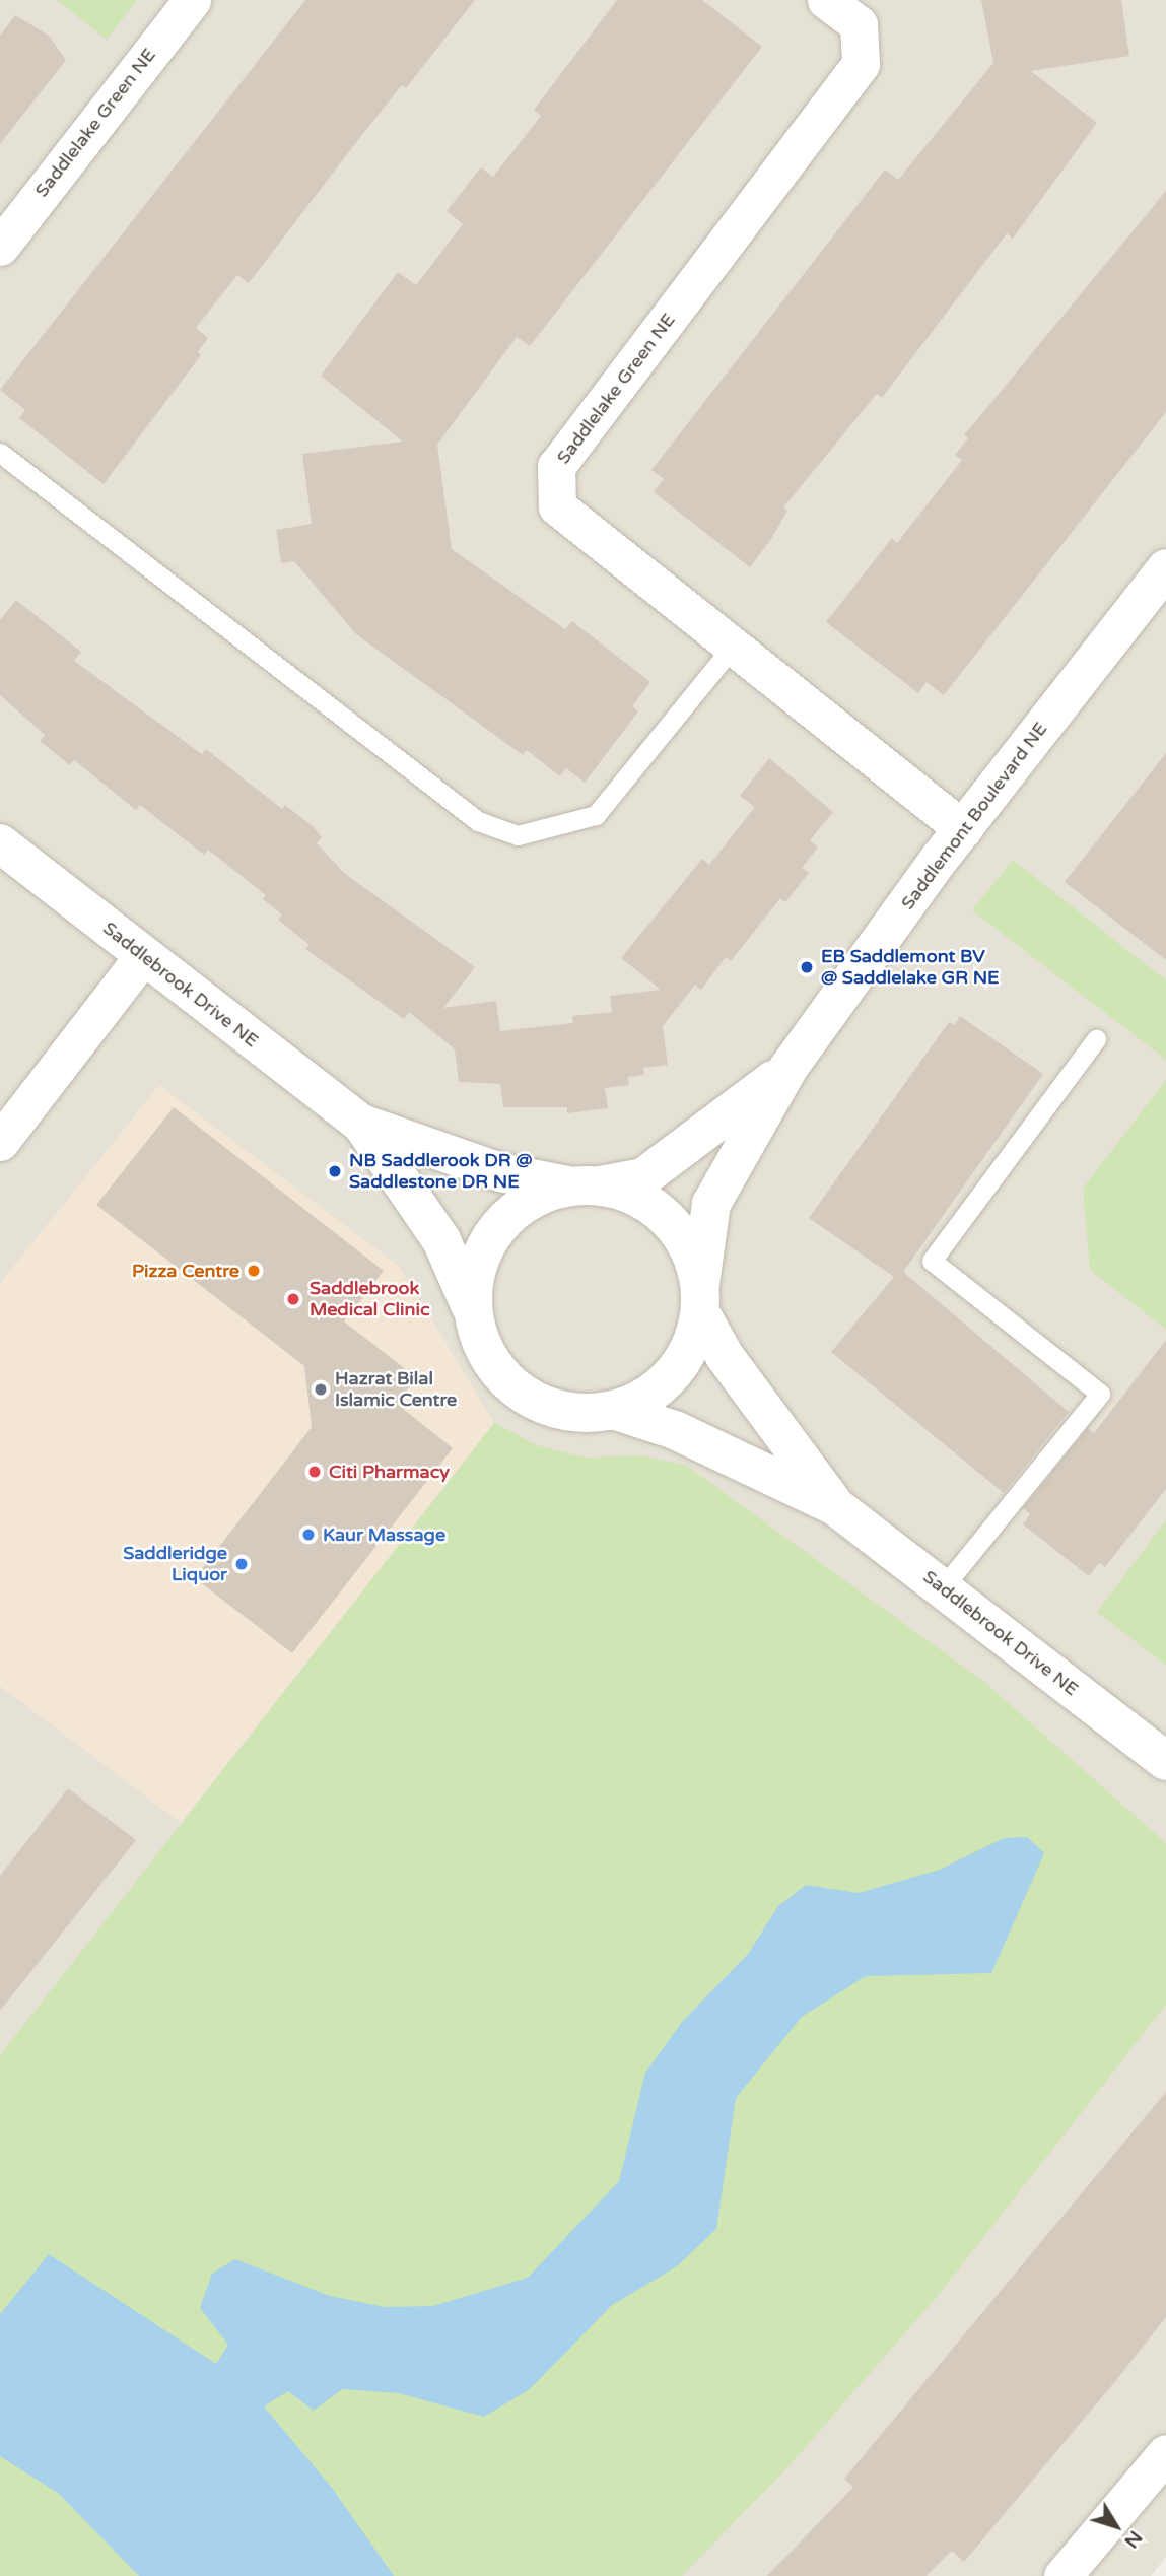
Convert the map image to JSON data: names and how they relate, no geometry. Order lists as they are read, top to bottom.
{
  "streets": {
    "street": ["Saddlelake Green NE", "Saddlemont Boulevard NE", "Saddlebrook Drive NE"]
  },
  "crossings": [
    ["Saddlelake Green NE", "Saddlemont Boulevard NE"],
    ["Saddlemont Boulevard NE", "Saddlebrook Drive NE"]
  ],
  "places": [
    "EB Saddlemont BV @ Saddlelake GR NE",
    "NB Saddlerook DR @ Saddlestone DR NE",
    "Pizza Centre",
    "Saddlebrook Medical Clinic",
    "Hazrat Bilal Islamic Centre",
    "Citi Pharmacy",
    "Kaur Massage",
    "Saddleridge Liquor"
  ],
  "north": "bottom right"
}
